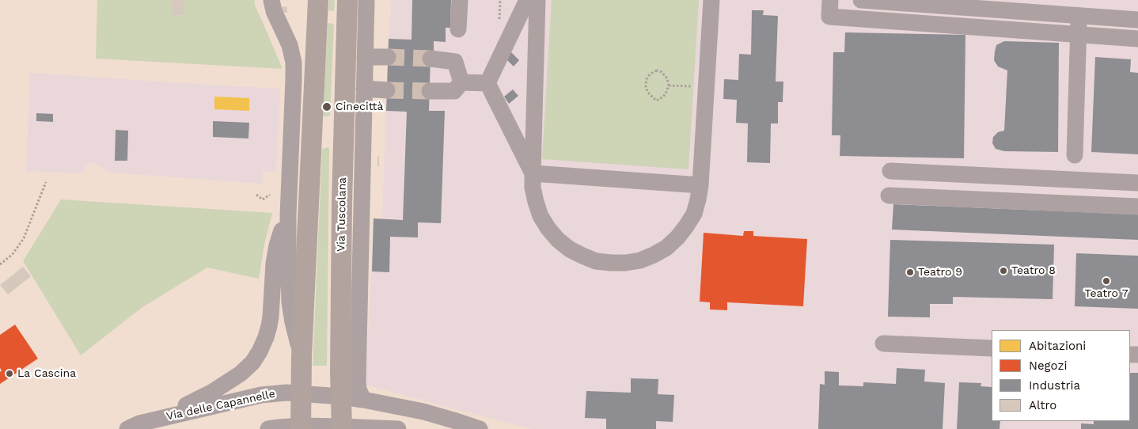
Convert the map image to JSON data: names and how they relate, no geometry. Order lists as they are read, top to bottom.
{
  "streets": {
    "main road": ["Via Tuscolana"],
    "street": ["Via delle Capannelle"]
  },
  "crossings": [
    ["Via Tuscolana", "Via delle Capannelle"]
  ],
  "places": [
    "Cinecittà",
    "Teatro 8",
    "Teatro 9",
    "Teatro 7",
    "La Cascina"
  ],
  "legend": [
    "Abitazioni",
    "Negozi",
    "Industria",
    "Altro"
  ]
}
